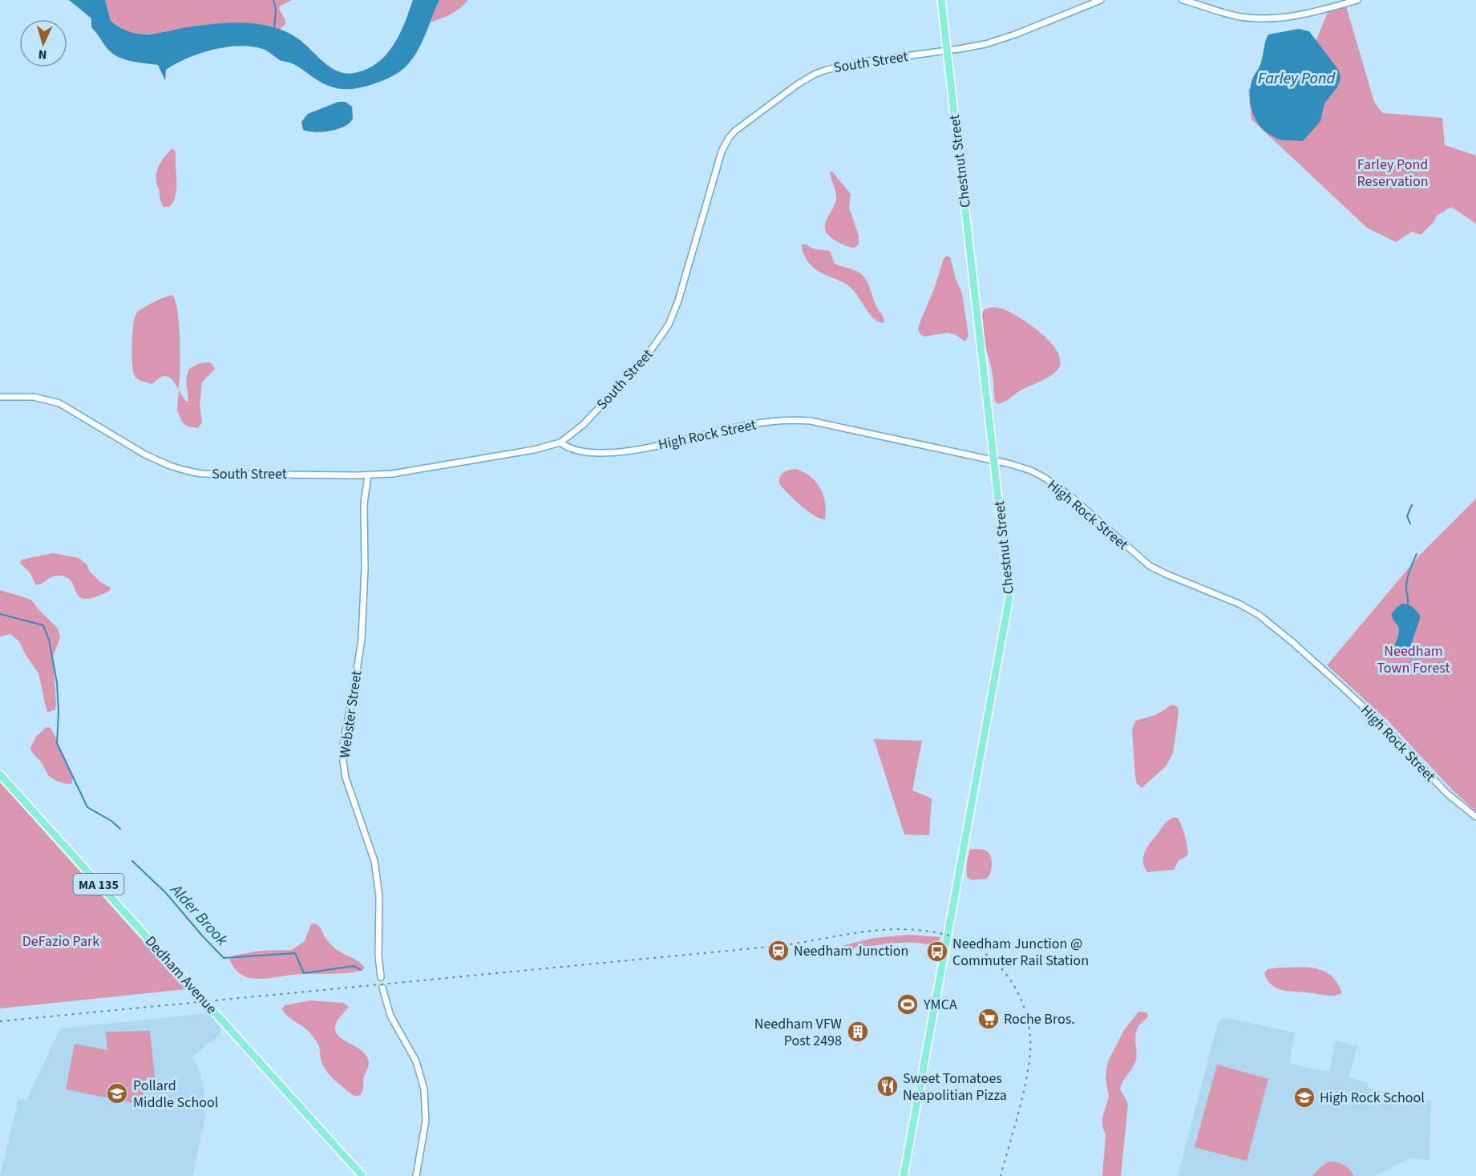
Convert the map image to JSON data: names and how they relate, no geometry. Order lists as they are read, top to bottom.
{
  "streets": {
    "main road": ["Chestnut Street", "MA 135", "Dedham Avenue"],
    "street": ["South Street", "High Rock Street", "Webster Street"]
  },
  "crossings": [
    ["South Street", "Chestnut Street"],
    ["South Street", "High Rock Street"],
    ["South Street", "Webster Street"],
    ["Chestnut Street", "High Rock Street"]
  ],
  "water": ["Farley Pond", "Alder Brook"],
  "parks": ["Farley Pond Reservation", "Needham Town Forest", "DeFazio Park"],
  "places": {
    "station": ["Needham Junction"],
    "bus stop": ["Needham Junction @ Commuter Rail Station"],
    "sports": ["YMCA"],
    "supermarket": ["Roche Bros."],
    "building": ["Needham VFW Post 2498"],
    "restaurant": ["Sweet Tomatoes Neapolitian Pizza"],
    "school or university": ["Pollard Middle School", "High Rock School"]
  },
  "north": "bottom"
}
